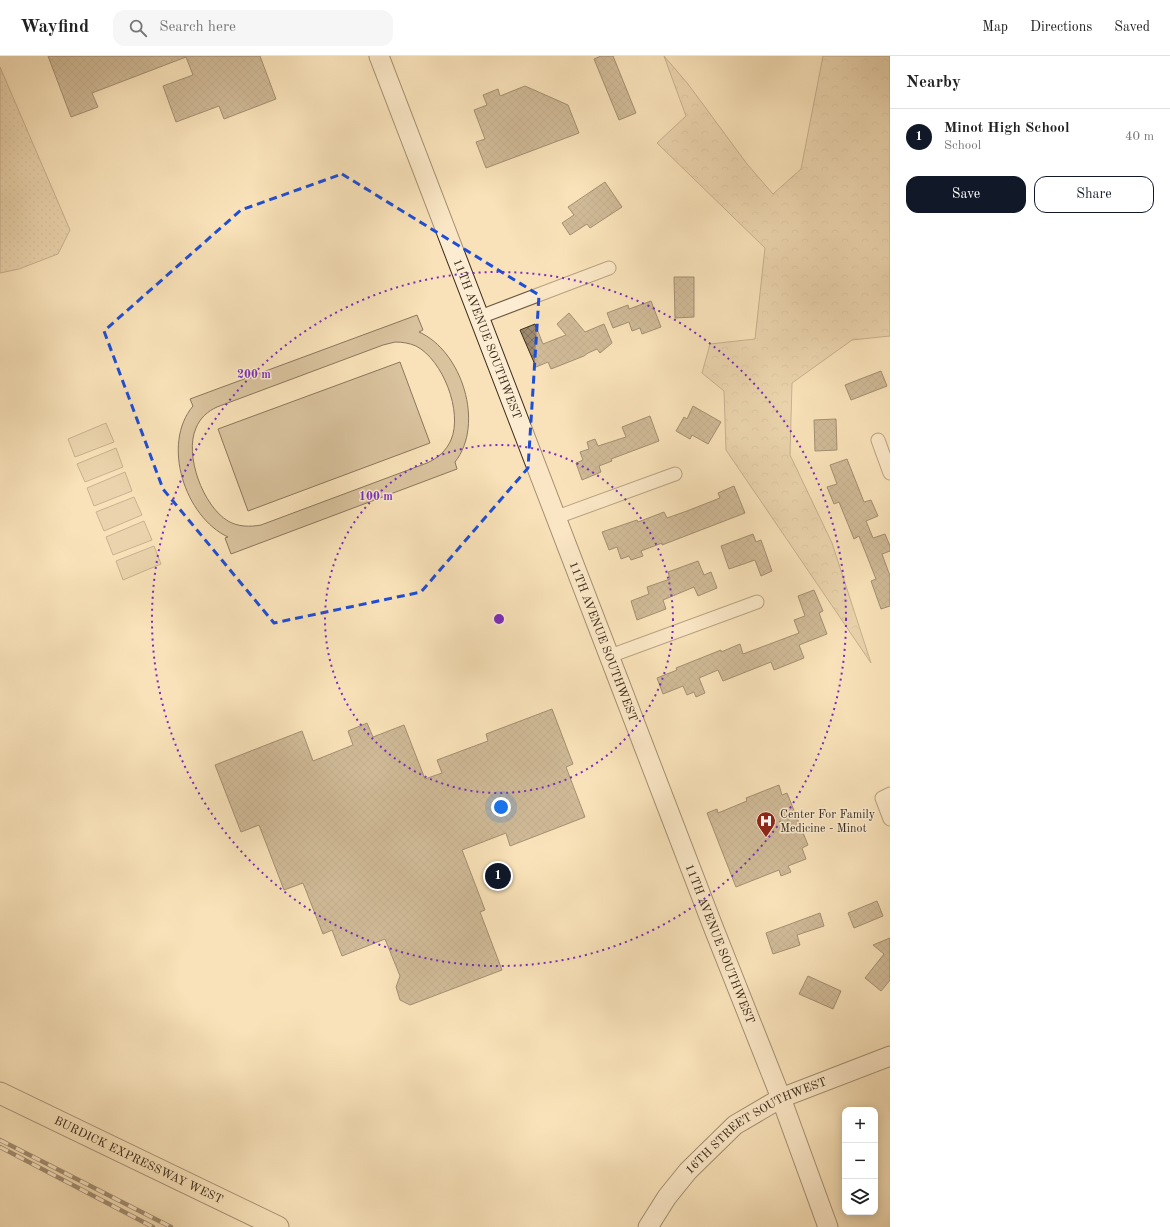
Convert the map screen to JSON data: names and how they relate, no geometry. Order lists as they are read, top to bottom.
{
  "streets": {
    "main road": ["BURDICK EXPRESSWAY WEST"],
    "street": ["11TH AVENUE SOUTHWEST", "16TH STREET SOUTHWEST"]
  },
  "crossings": [
    ["11TH AVENUE SOUTHWEST", "16TH STREET SOUTHWEST"]
  ],
  "places": {
    "hospital": ["Center For Family Medicine - Minot"]
  },
  "page": {
    "header": "Wayfind",
    "search": "Search here",
    "nav": ["Map", "Directions", "Saved"],
    "heading": "Nearby",
    "list": [
      {
        "mark": "1",
        "name": "Minot High School",
        "note": "School",
        "value": "40 m"
      }
    ],
    "buttons": ["Save", "Share"],
    "pins": "1",
    "map_buttons": ["+", "−"]
  },
  "rings": ["200 m", "100 m"]
}
